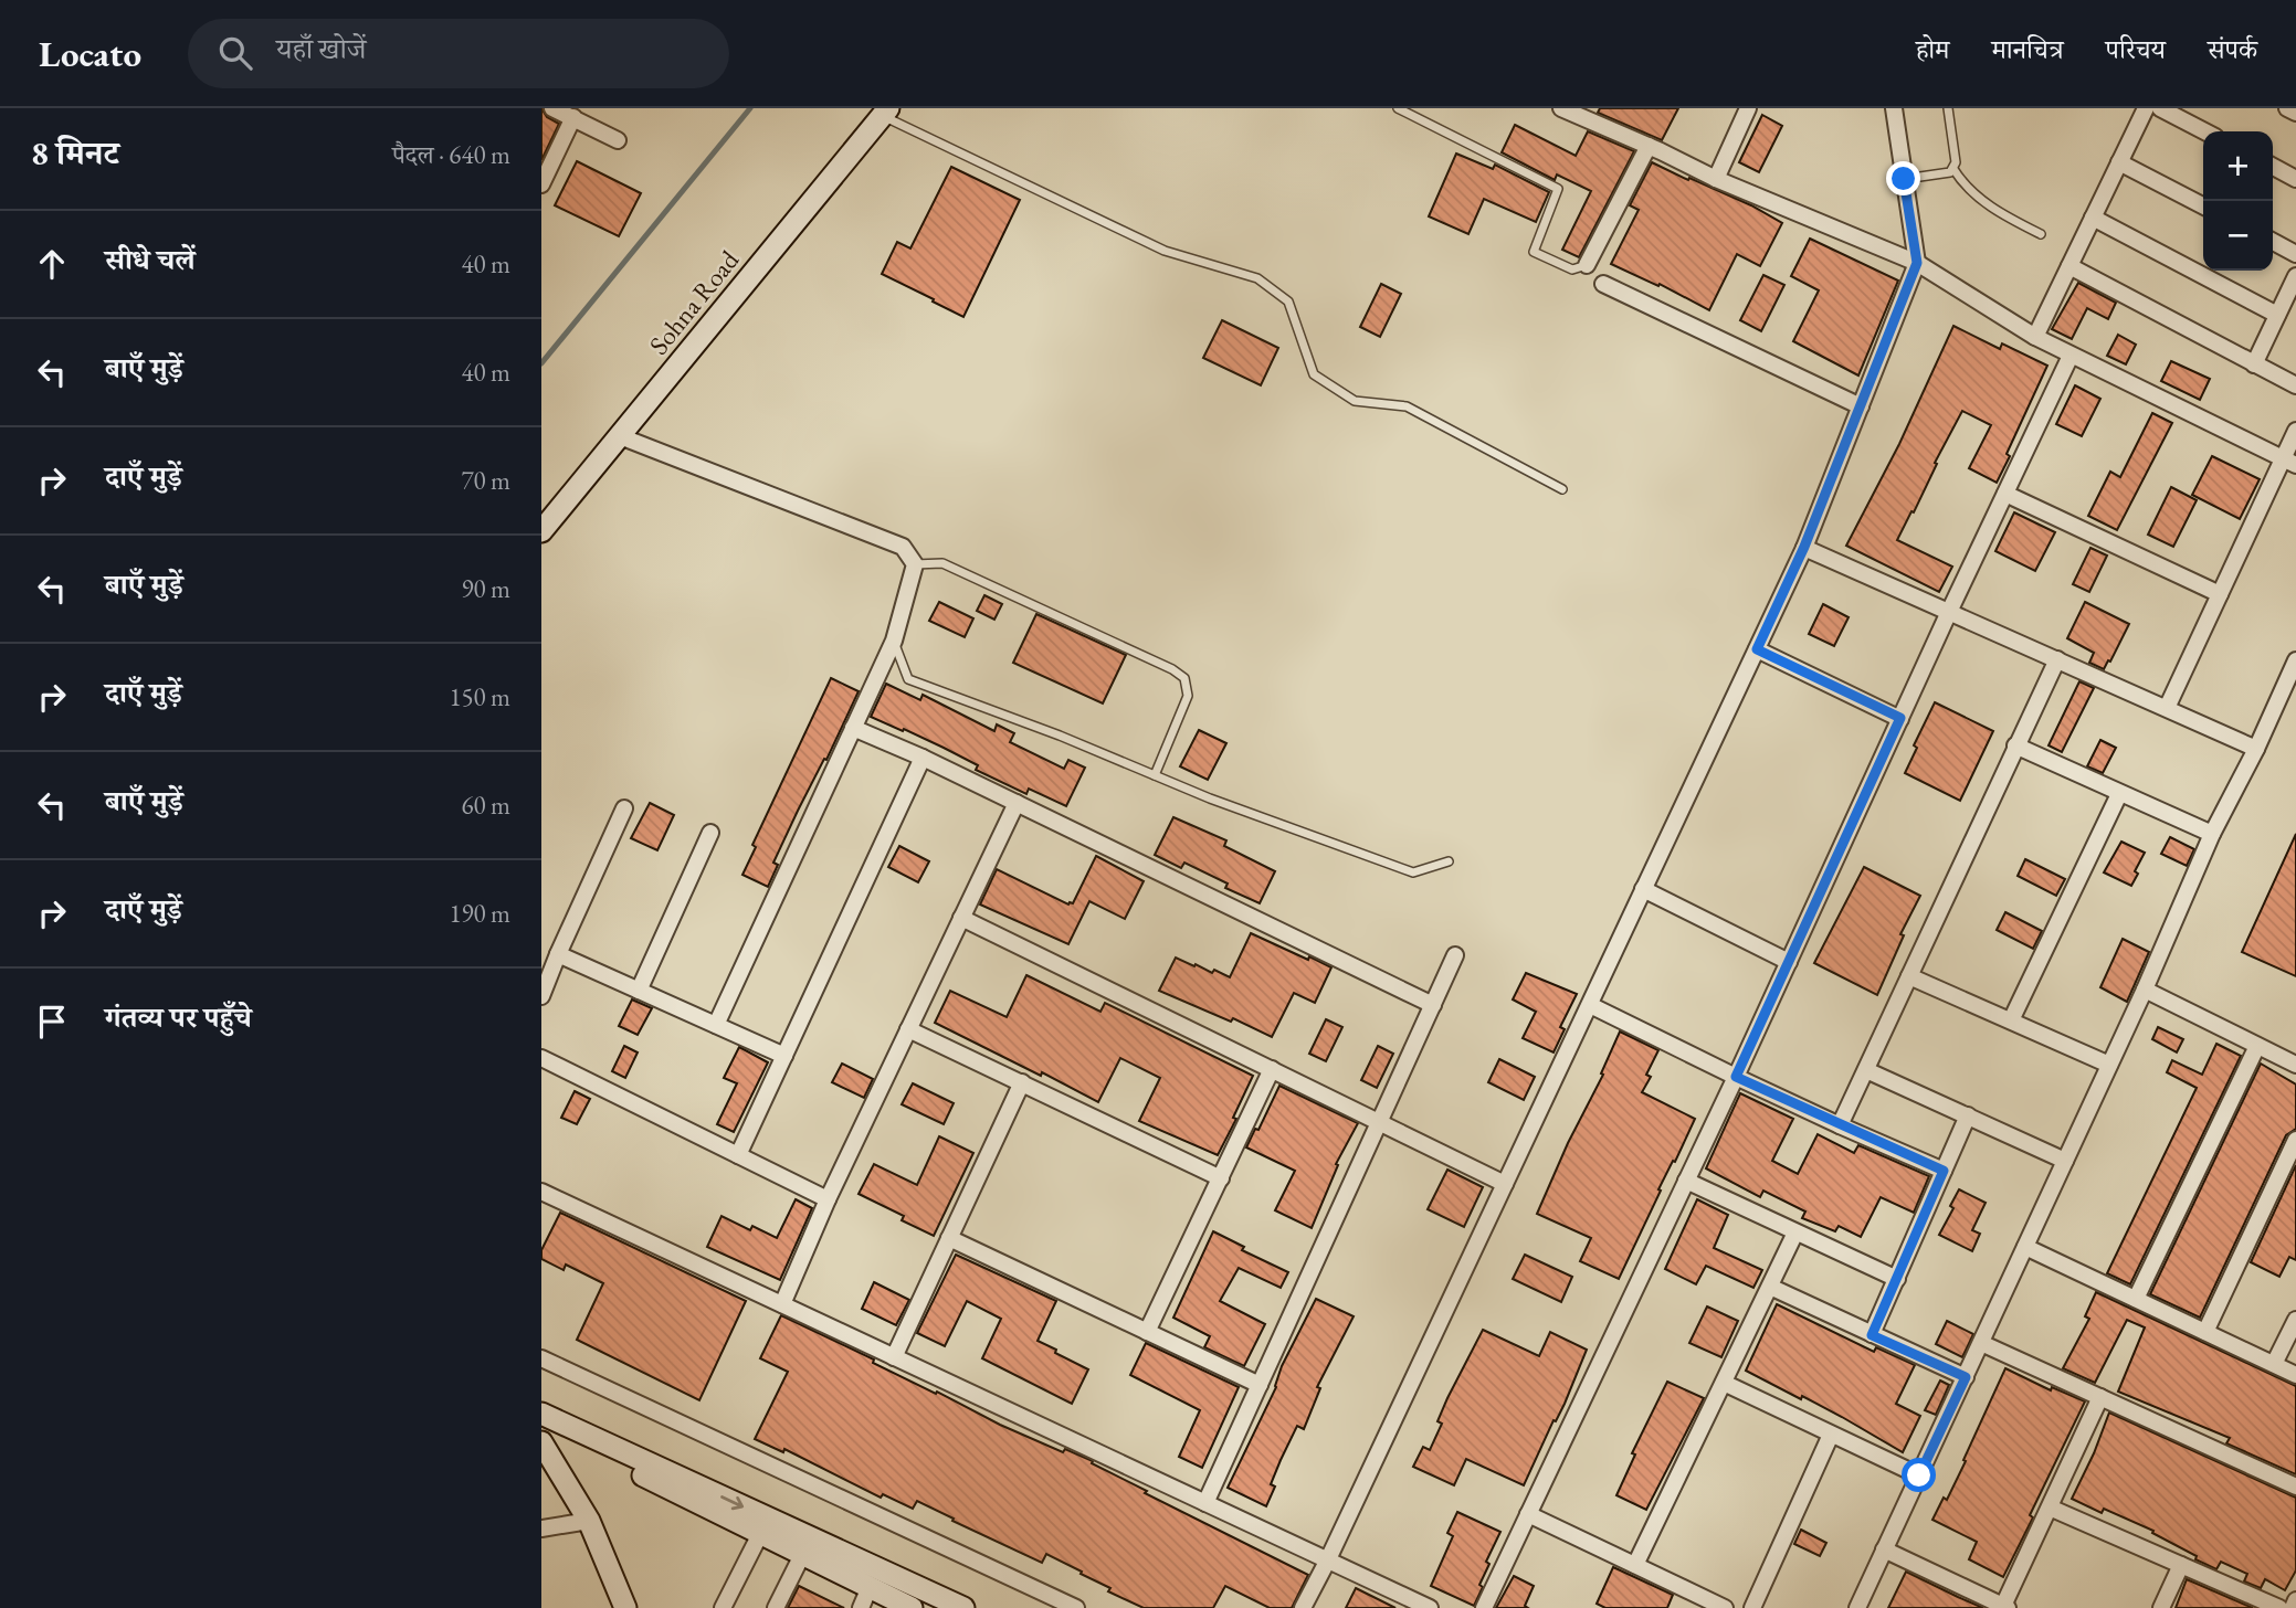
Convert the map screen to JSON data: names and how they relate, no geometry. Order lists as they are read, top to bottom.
{
  "streets": {
    "street": ["Sohna Road"]
  },
  "page": {
    "header": "Locato",
    "search": "यहाँ खोजें",
    "nav": [
      "होम",
      "मानचित्र",
      "परिचय",
      "संपर्क"
    ],
    "heading": ["8 मिनट", "पैदल · 640 m"],
    "map_buttons": ["+", "−"],
    "list": [
      ["सीधे चलें", "40 m"],
      ["बाएँ मुड़ें", "40 m"],
      ["दाएँ मुड़ें", "70 m"],
      ["बाएँ मुड़ें", "90 m"],
      ["दाएँ मुड़ें", "150 m"],
      ["बाएँ मुड़ें", "60 m"],
      ["दाएँ मुड़ें", "190 m"],
      "गंतव्य पर पहुँचे"
    ]
  }
}
